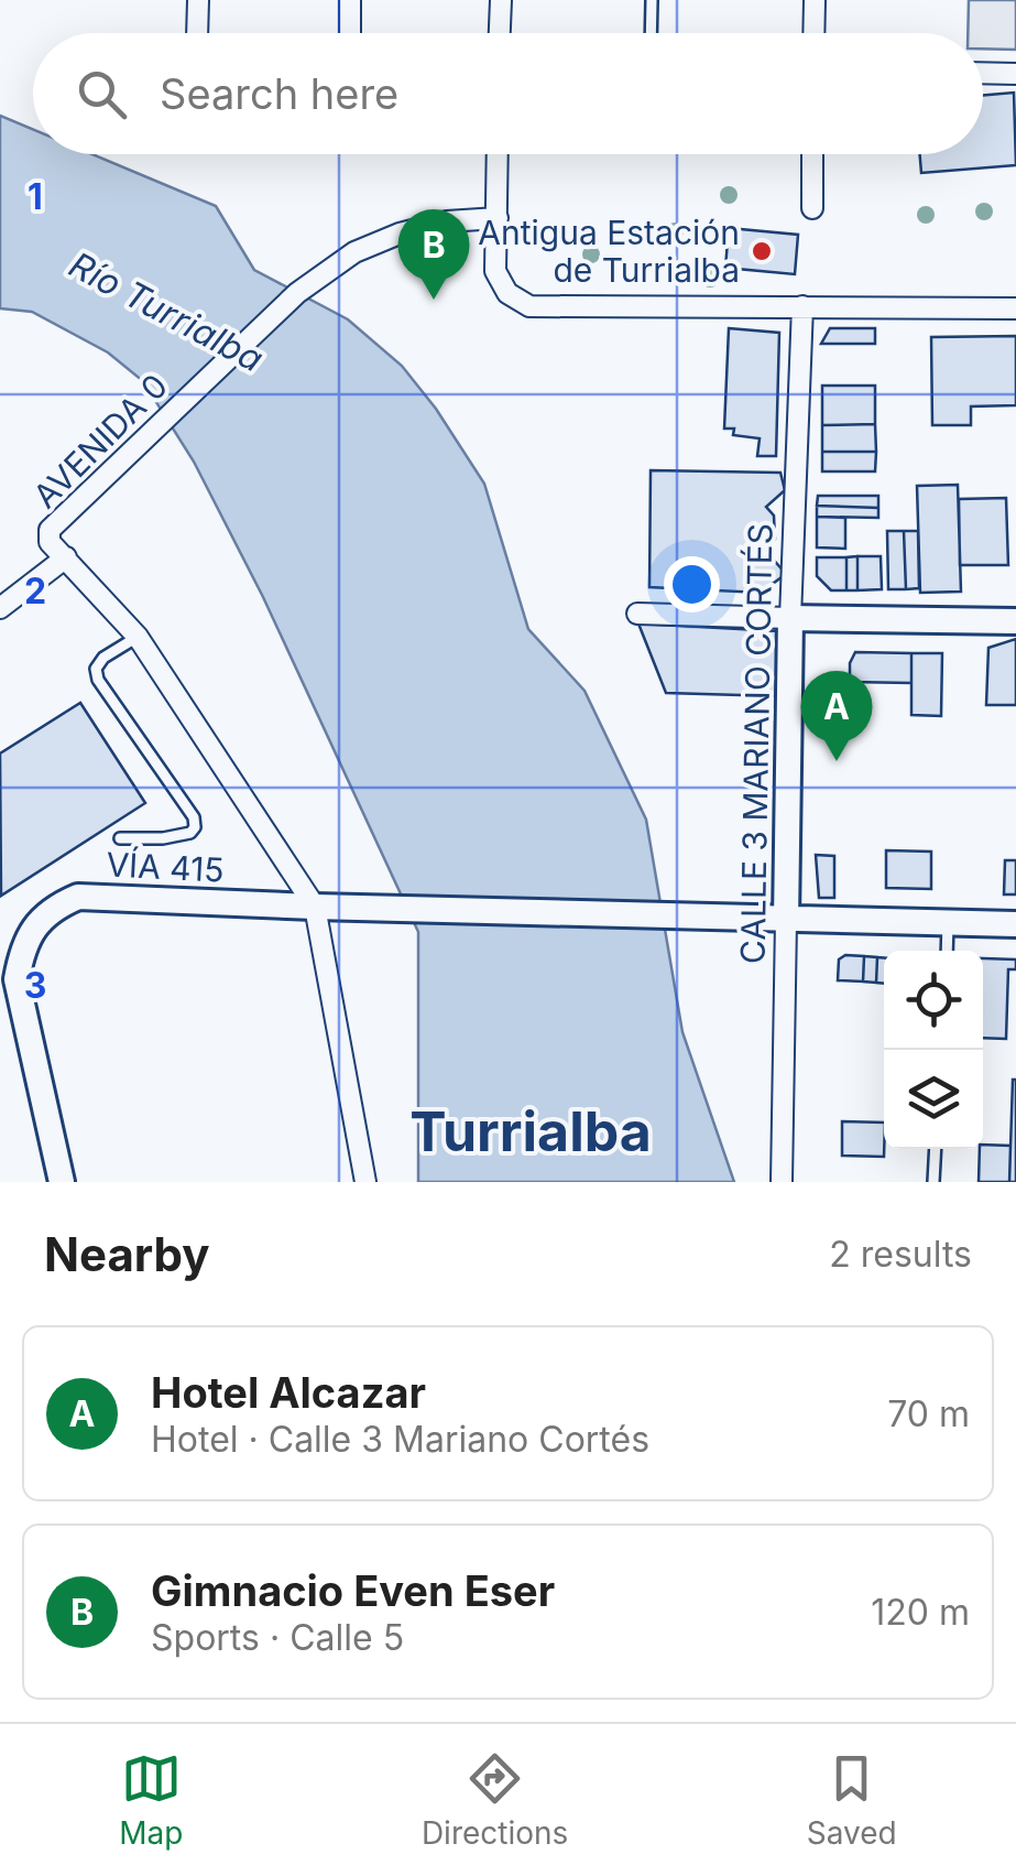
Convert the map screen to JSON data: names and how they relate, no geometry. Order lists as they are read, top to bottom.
{
  "streets": {
    "street": ["AVENIDA 0", "CALLE 3 MARIANO CORTÉS", "VÍA 415"]
  },
  "crossings": [
    ["CALLE 3 MARIANO CORTÉS", "VÍA 415"]
  ],
  "districts": ["Turrialba"],
  "water": ["Río Turrialba"],
  "places": ["Antigua Estación de Turrialba"],
  "page": {
    "search": "Search here",
    "pins": ["B", "A"],
    "heading": ["Nearby", "2 results"],
    "list": [
      {
        "mark": "A",
        "name": "Hotel Alcazar",
        "note": "Hotel · Calle 3 Mariano Cortés",
        "value": "70 m"
      },
      {
        "mark": "B",
        "name": "Gimnacio Even Eser",
        "note": "Sports · Calle 5",
        "value": "120 m"
      }
    ],
    "nav": ["Map", "Directions", "Saved"]
  },
  "grid": {
    "rows": ["1", "2", "3"]
  }
}
